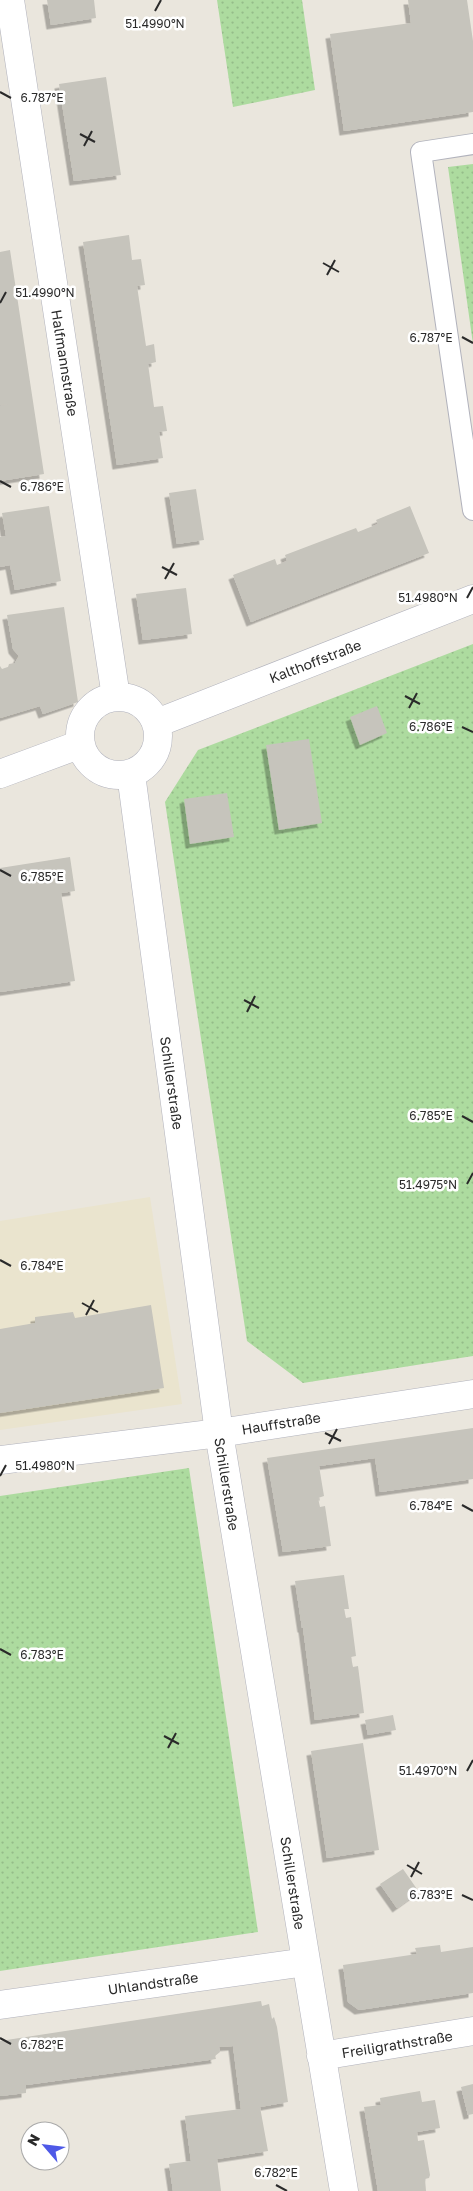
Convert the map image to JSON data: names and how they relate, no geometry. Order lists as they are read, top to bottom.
{
  "streets": {
    "street": [
      "Halfmannstraße",
      "Kalthoffstraße",
      "Schillerstraße",
      "Hauffstraße",
      "Uhlandstraße",
      "Freiligrathstraße"
    ]
  },
  "crossings": [
    ["Halfmannstraße", "Kalthoffstraße"],
    ["Halfmannstraße", "Schillerstraße"],
    ["Kalthoffstraße", "Schillerstraße"],
    ["Schillerstraße", "Hauffstraße"],
    ["Schillerstraße", "Uhlandstraße"],
    ["Schillerstraße", "Freiligrathstraße"]
  ],
  "north": "top left",
  "coordinates": [
    "51.4990°N",
    "6.787°E",
    "6.786°E",
    "51.4980°N",
    "6.785°E",
    "51.4975°N",
    "6.784°E",
    "6.783°E",
    "51.4970°N",
    "6.782°E"
  ]
}
